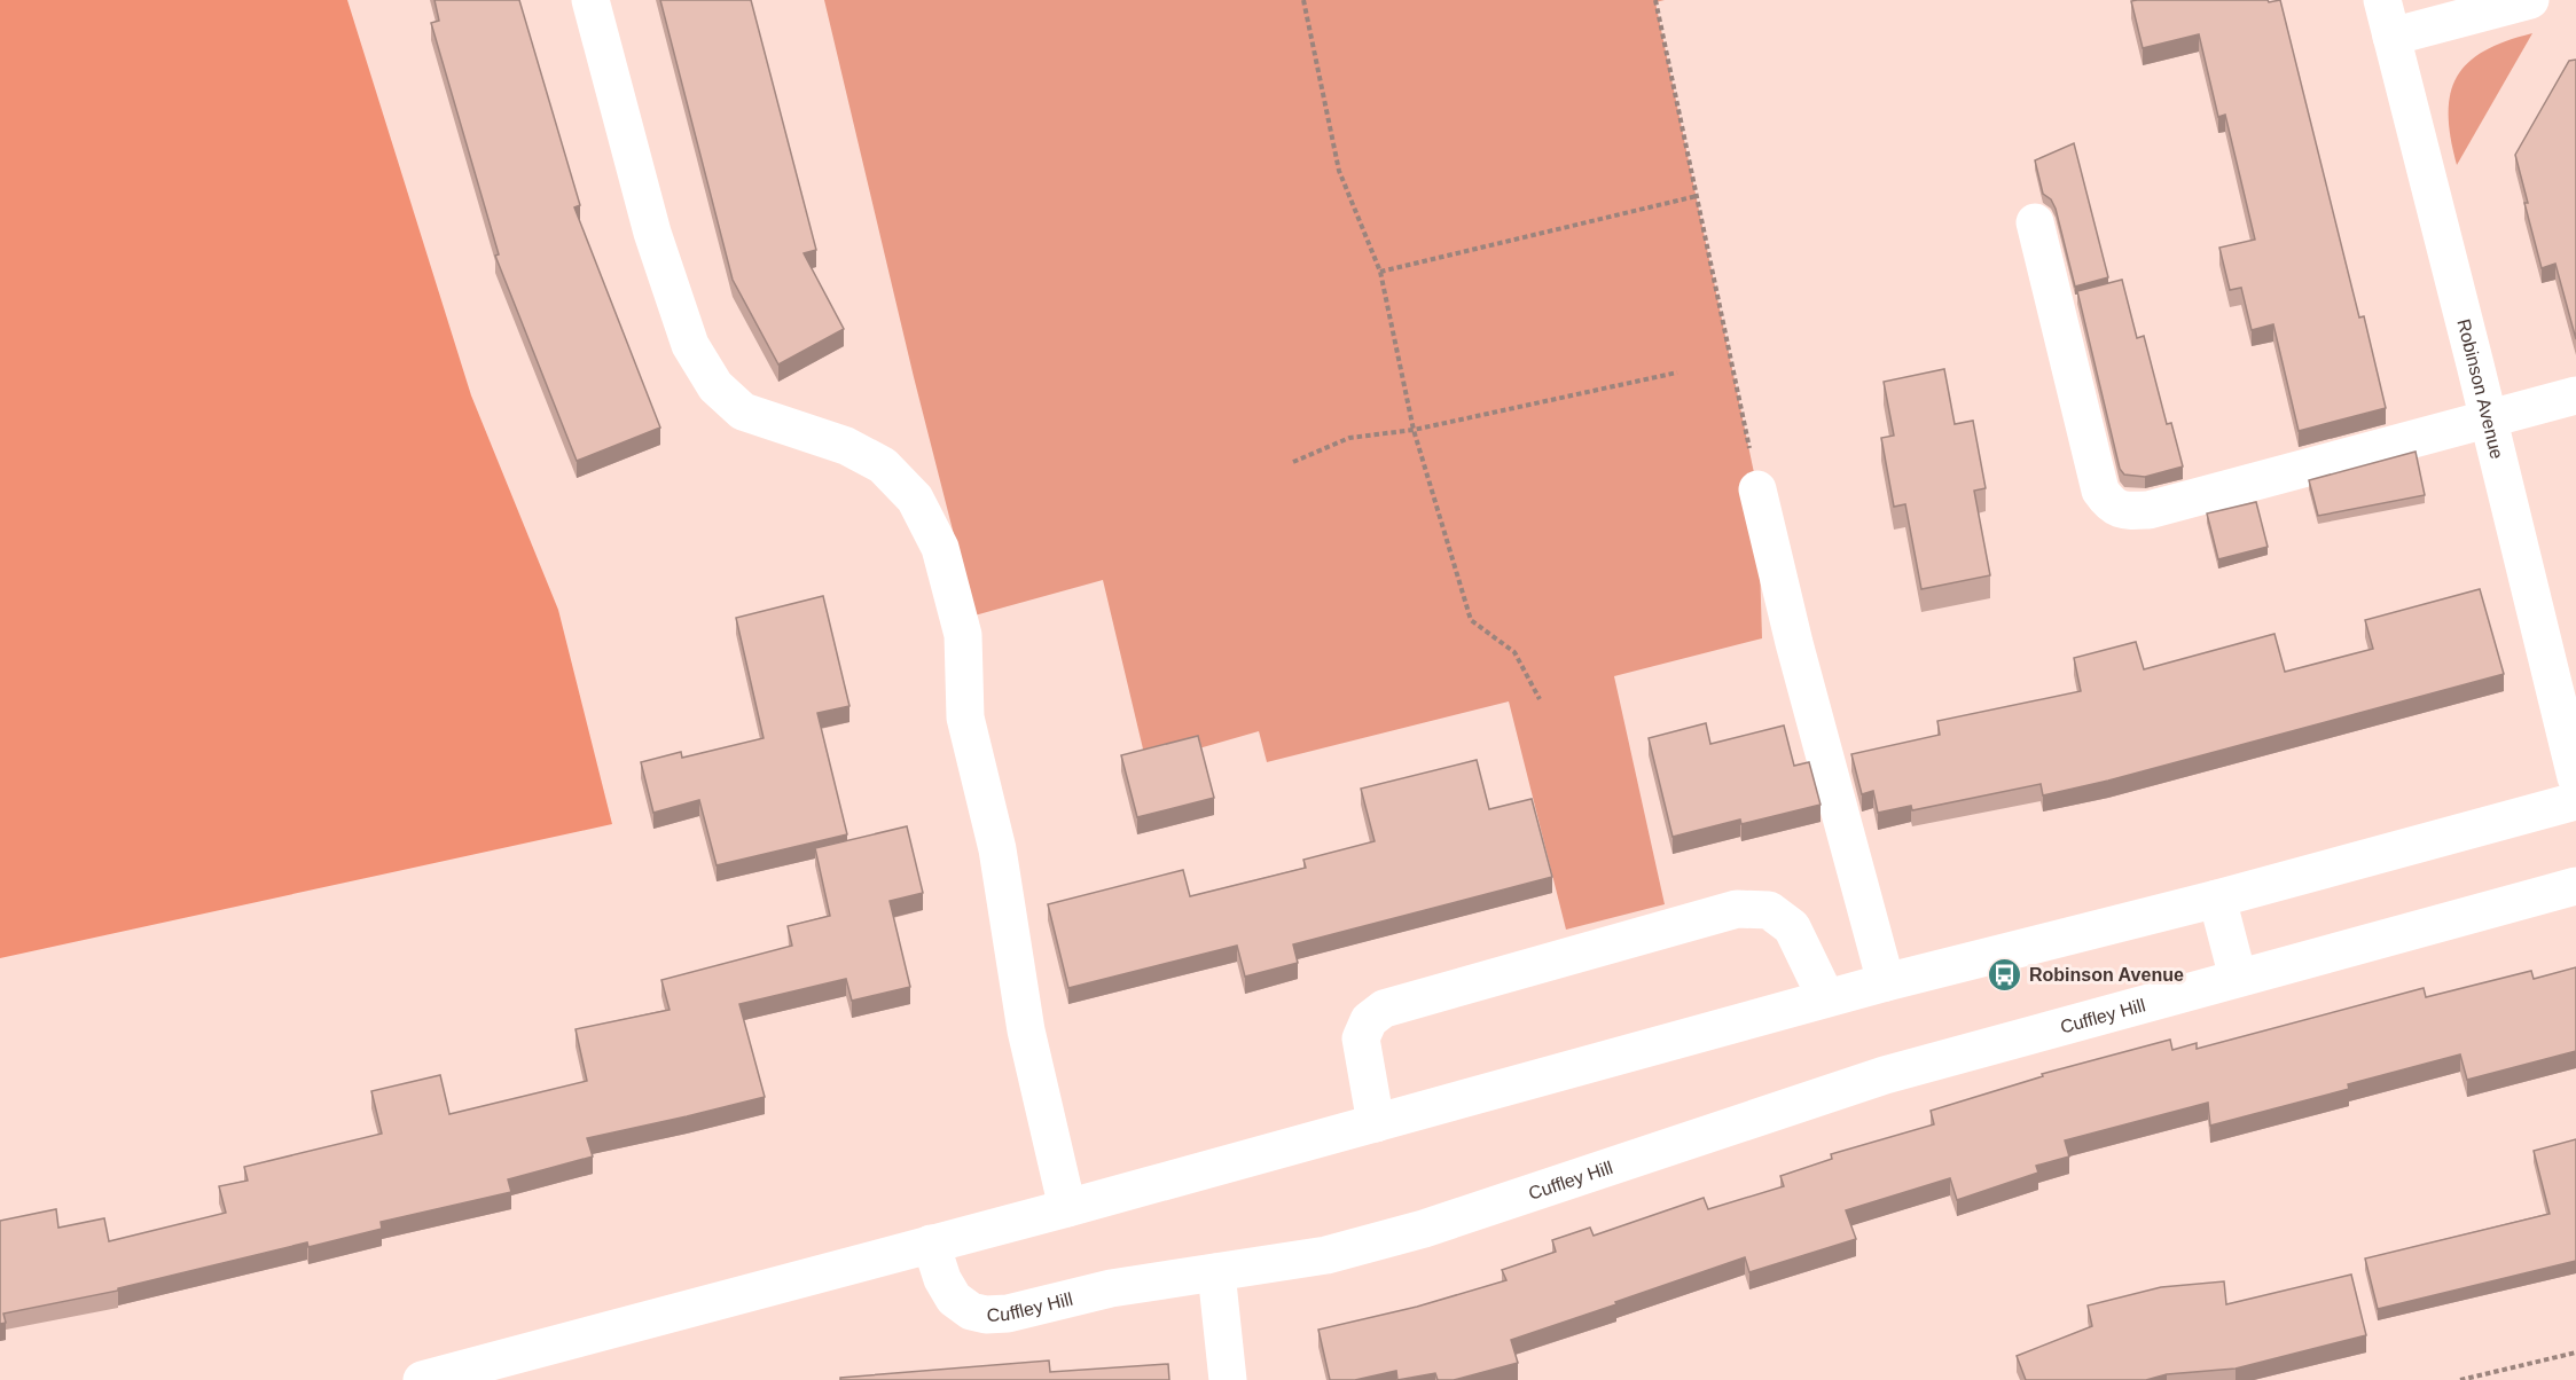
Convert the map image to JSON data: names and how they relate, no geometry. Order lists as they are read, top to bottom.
{
  "streets": {
    "street": ["Robinson Avenue", "Cuffley Hill"]
  },
  "places": {
    "bus stop": ["Robinson Avenue"]
  }
}
